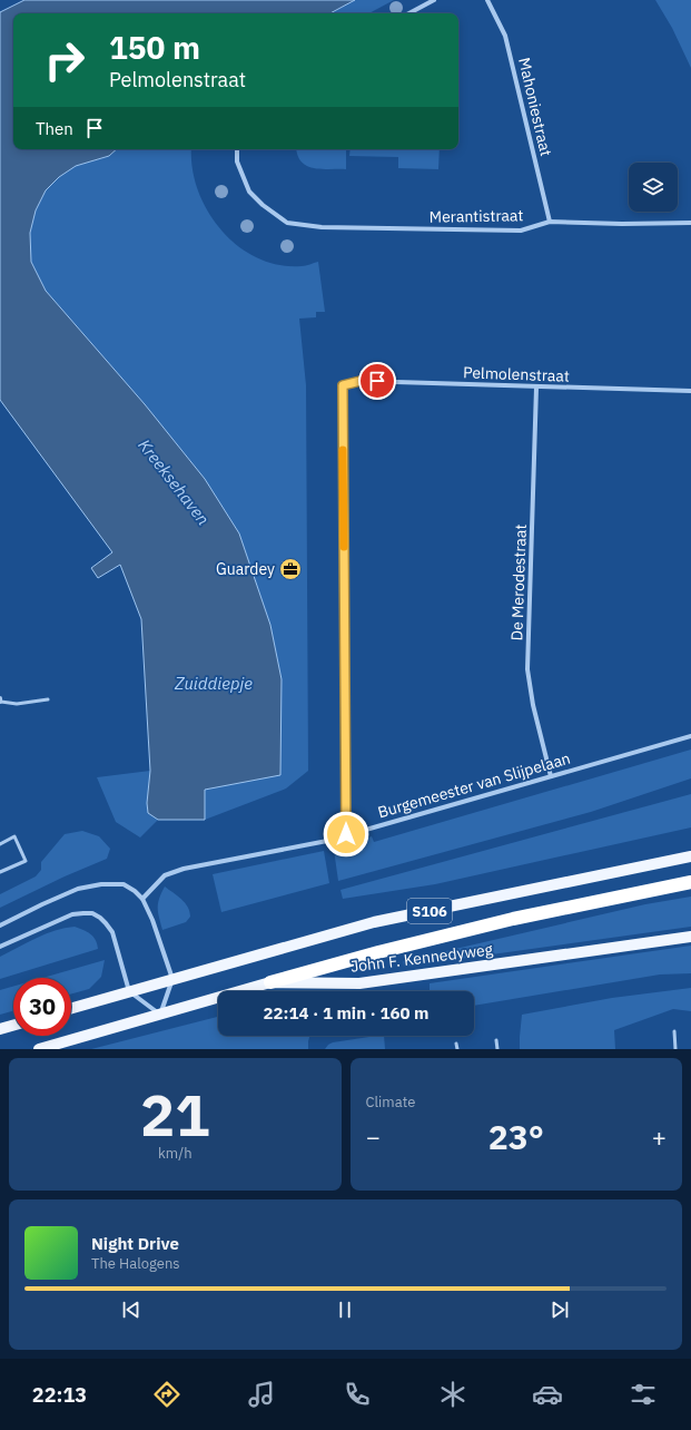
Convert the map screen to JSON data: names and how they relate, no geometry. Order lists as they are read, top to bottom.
{
  "streets": {
    "main road": ["S106", "John F. Kennedyweg"],
    "street": [
      "Mahoniestraat",
      "Merantistraat",
      "Pelmolenstraat",
      "De Merodestraat",
      "Burgemeester van Slijpelaan"
    ]
  },
  "crossings": [
    ["Mahoniestraat", "Merantistraat"],
    ["Pelmolenstraat", "De Merodestraat"],
    ["Pelmolenstraat", "Burgemeester van Slijpelaan"],
    ["De Merodestraat", "Burgemeester van Slijpelaan"]
  ],
  "water": ["Kreeksehaven", "Zuiddiepje"],
  "places": {
    "office": ["Guardey"]
  },
  "page": {
    "turn": ["150 m", "Pelmolenstraat"],
    "then": "Then",
    "limit": "30",
    "trip": "22:14 · 1 min · 160 m",
    "tile": [
      ["21", "km/h"],
      "Climate"
    ],
    "heat": ["−", "23°", "+"],
    "song": ["Night Drive", "The Halogens"],
    "tabs": "22:13"
  }
}
